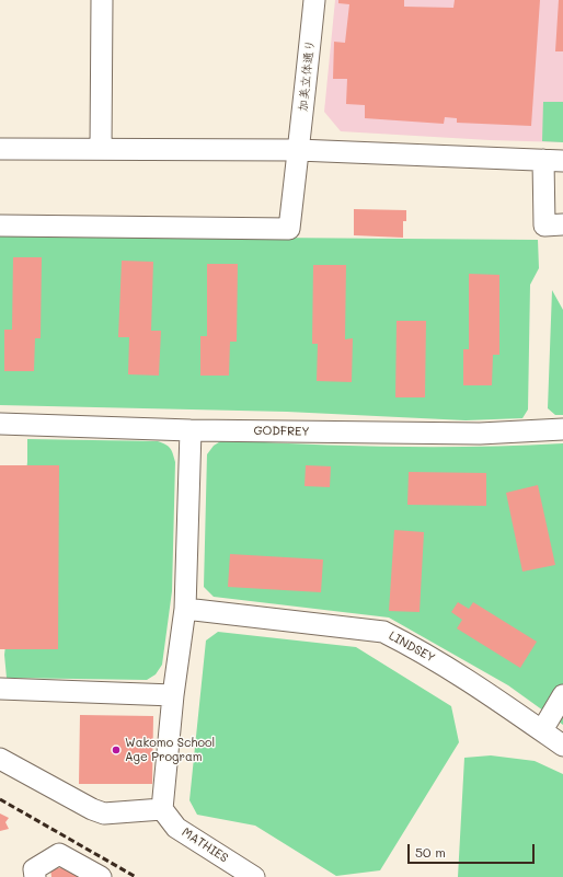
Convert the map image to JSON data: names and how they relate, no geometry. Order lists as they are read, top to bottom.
{
  "streets": {
    "street": [
      "加美立体通り",
      "GODFREY",
      "LINDSEY",
      "MATHIES"
    ]
  },
  "places": ["Wakomo School Age Program"],
  "scale_bar": "50 m"
}
